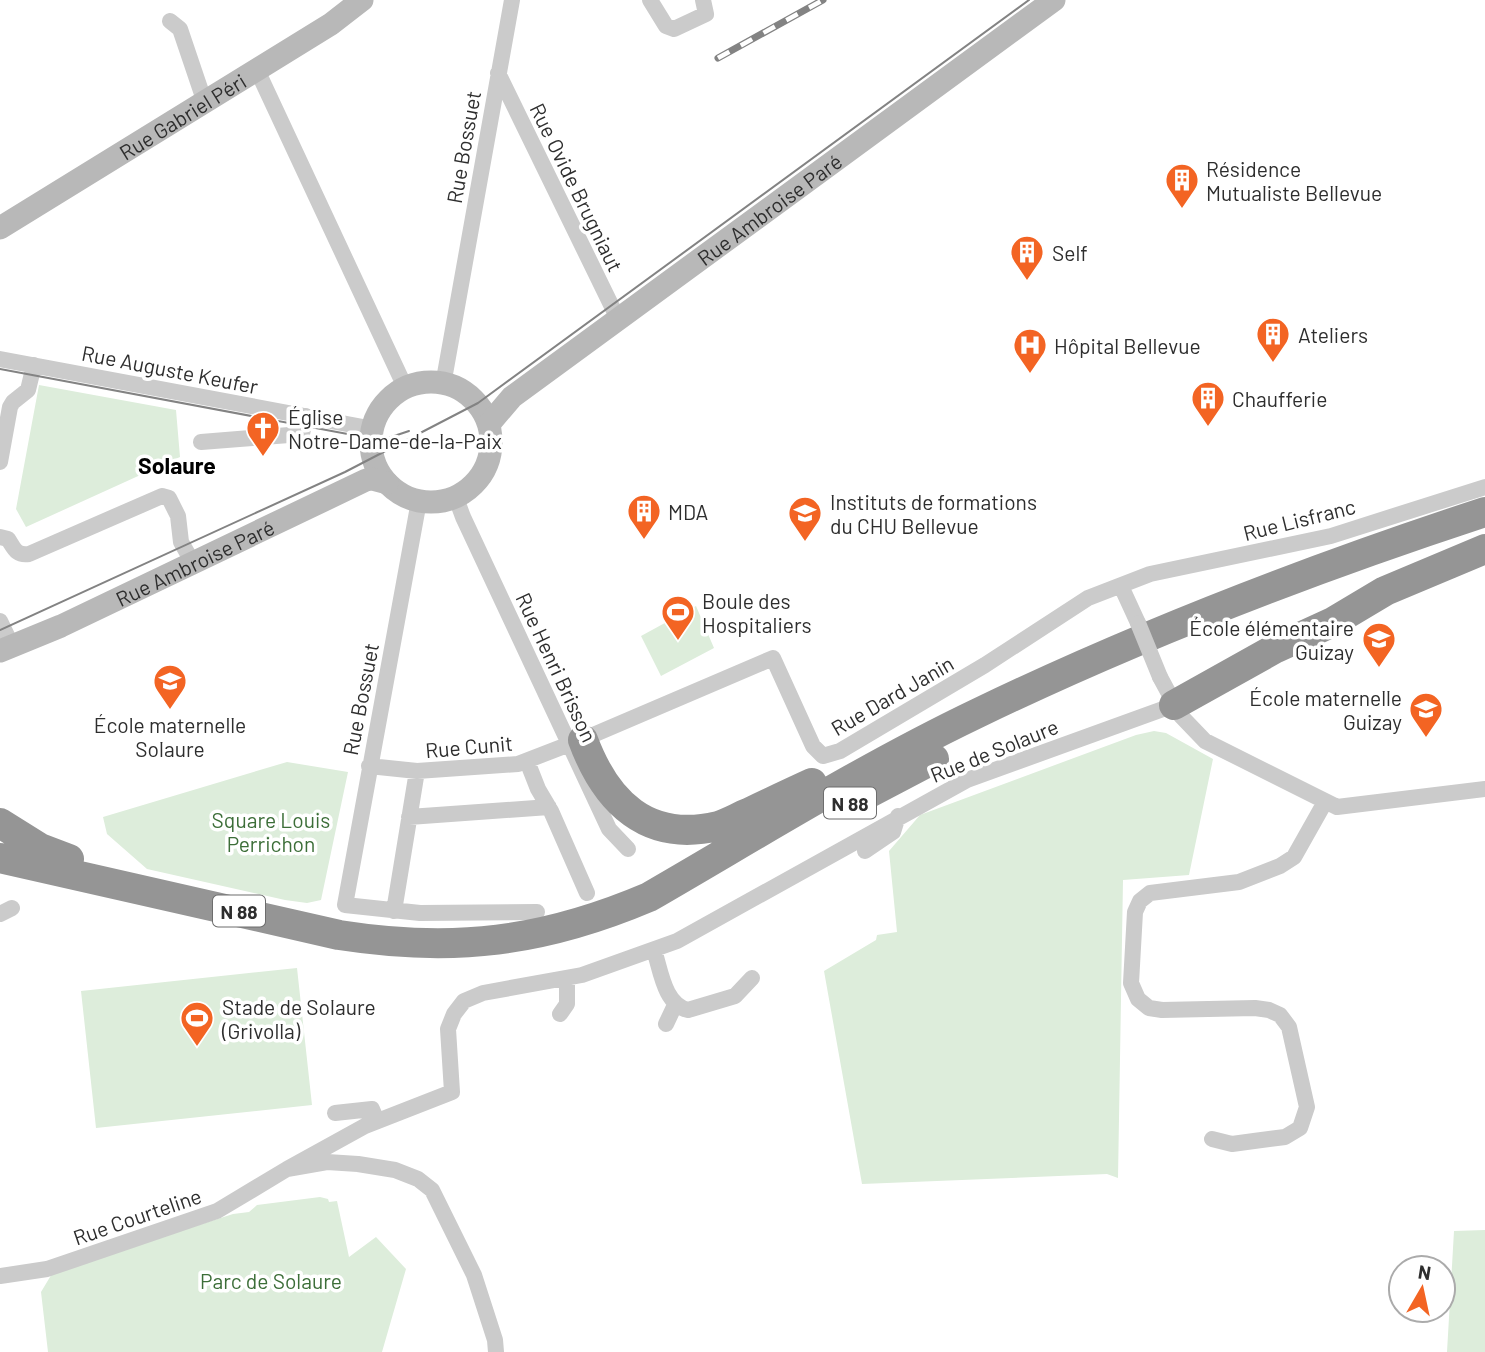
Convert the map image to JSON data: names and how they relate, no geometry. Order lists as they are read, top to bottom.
{
  "streets": {
    "highway": ["N 88"],
    "main road": ["Rue Gabriel Péri", "Rue Ambroise Paré"],
    "street": [
      "Rue Bossuet",
      "Rue Ovide Brugniaut",
      "Rue Auguste Keufer",
      "Rue Lisfranc",
      "Rue Henri Brisson",
      "Rue Dard Janin",
      "Rue Cunit",
      "Rue de Solaure",
      "Rue Courteline"
    ]
  },
  "crossings": [
    ["Rue Bossuet", "Rue Ovide Brugniaut"],
    ["Rue Bossuet", "Rue Ambroise Paré"],
    ["Rue Bossuet", "Rue Auguste Keufer"],
    ["Rue Bossuet", "Rue Henri Brisson"],
    ["Rue Bossuet", "Rue Cunit"],
    ["Rue Ovide Brugniaut", "Rue Ambroise Paré"],
    ["Rue Ambroise Paré", "Rue Auguste Keufer"],
    ["Rue Ambroise Paré", "Rue Henri Brisson"],
    ["Rue Auguste Keufer", "Rue Henri Brisson"],
    ["Rue Lisfranc", "Rue Dard Janin"],
    ["Rue Henri Brisson", "Rue Dard Janin"],
    ["Rue Henri Brisson", "Rue Cunit"],
    ["Rue Henri Brisson", "N 88"],
    ["Rue Dard Janin", "Rue Cunit"],
    ["Rue Dard Janin", "N 88"],
    ["Rue Cunit", "N 88"],
    ["Rue de Solaure", "Rue Courteline"]
  ],
  "districts": ["Solaure"],
  "parks": ["Square Louis Perrichon", "Parc de Solaure"],
  "places": {
    "building": [
      "Résidence Mutualiste Bellevue",
      "Self",
      "Ateliers",
      "Chaufferie",
      "MDA"
    ],
    "hospital": ["Hôpital Bellevue"],
    "church": ["Église Notre-Dame-de-la-Paix"],
    "school or university": [
      "Instituts de formations du CHU Bellevue",
      "École élémentaire Guizay",
      "École maternelle Solaure",
      "École maternelle Guizay"
    ],
    "sports": ["Boule des Hospitaliers", "Stade de Solaure (Grivolla)"]
  },
  "north": "top"
}
